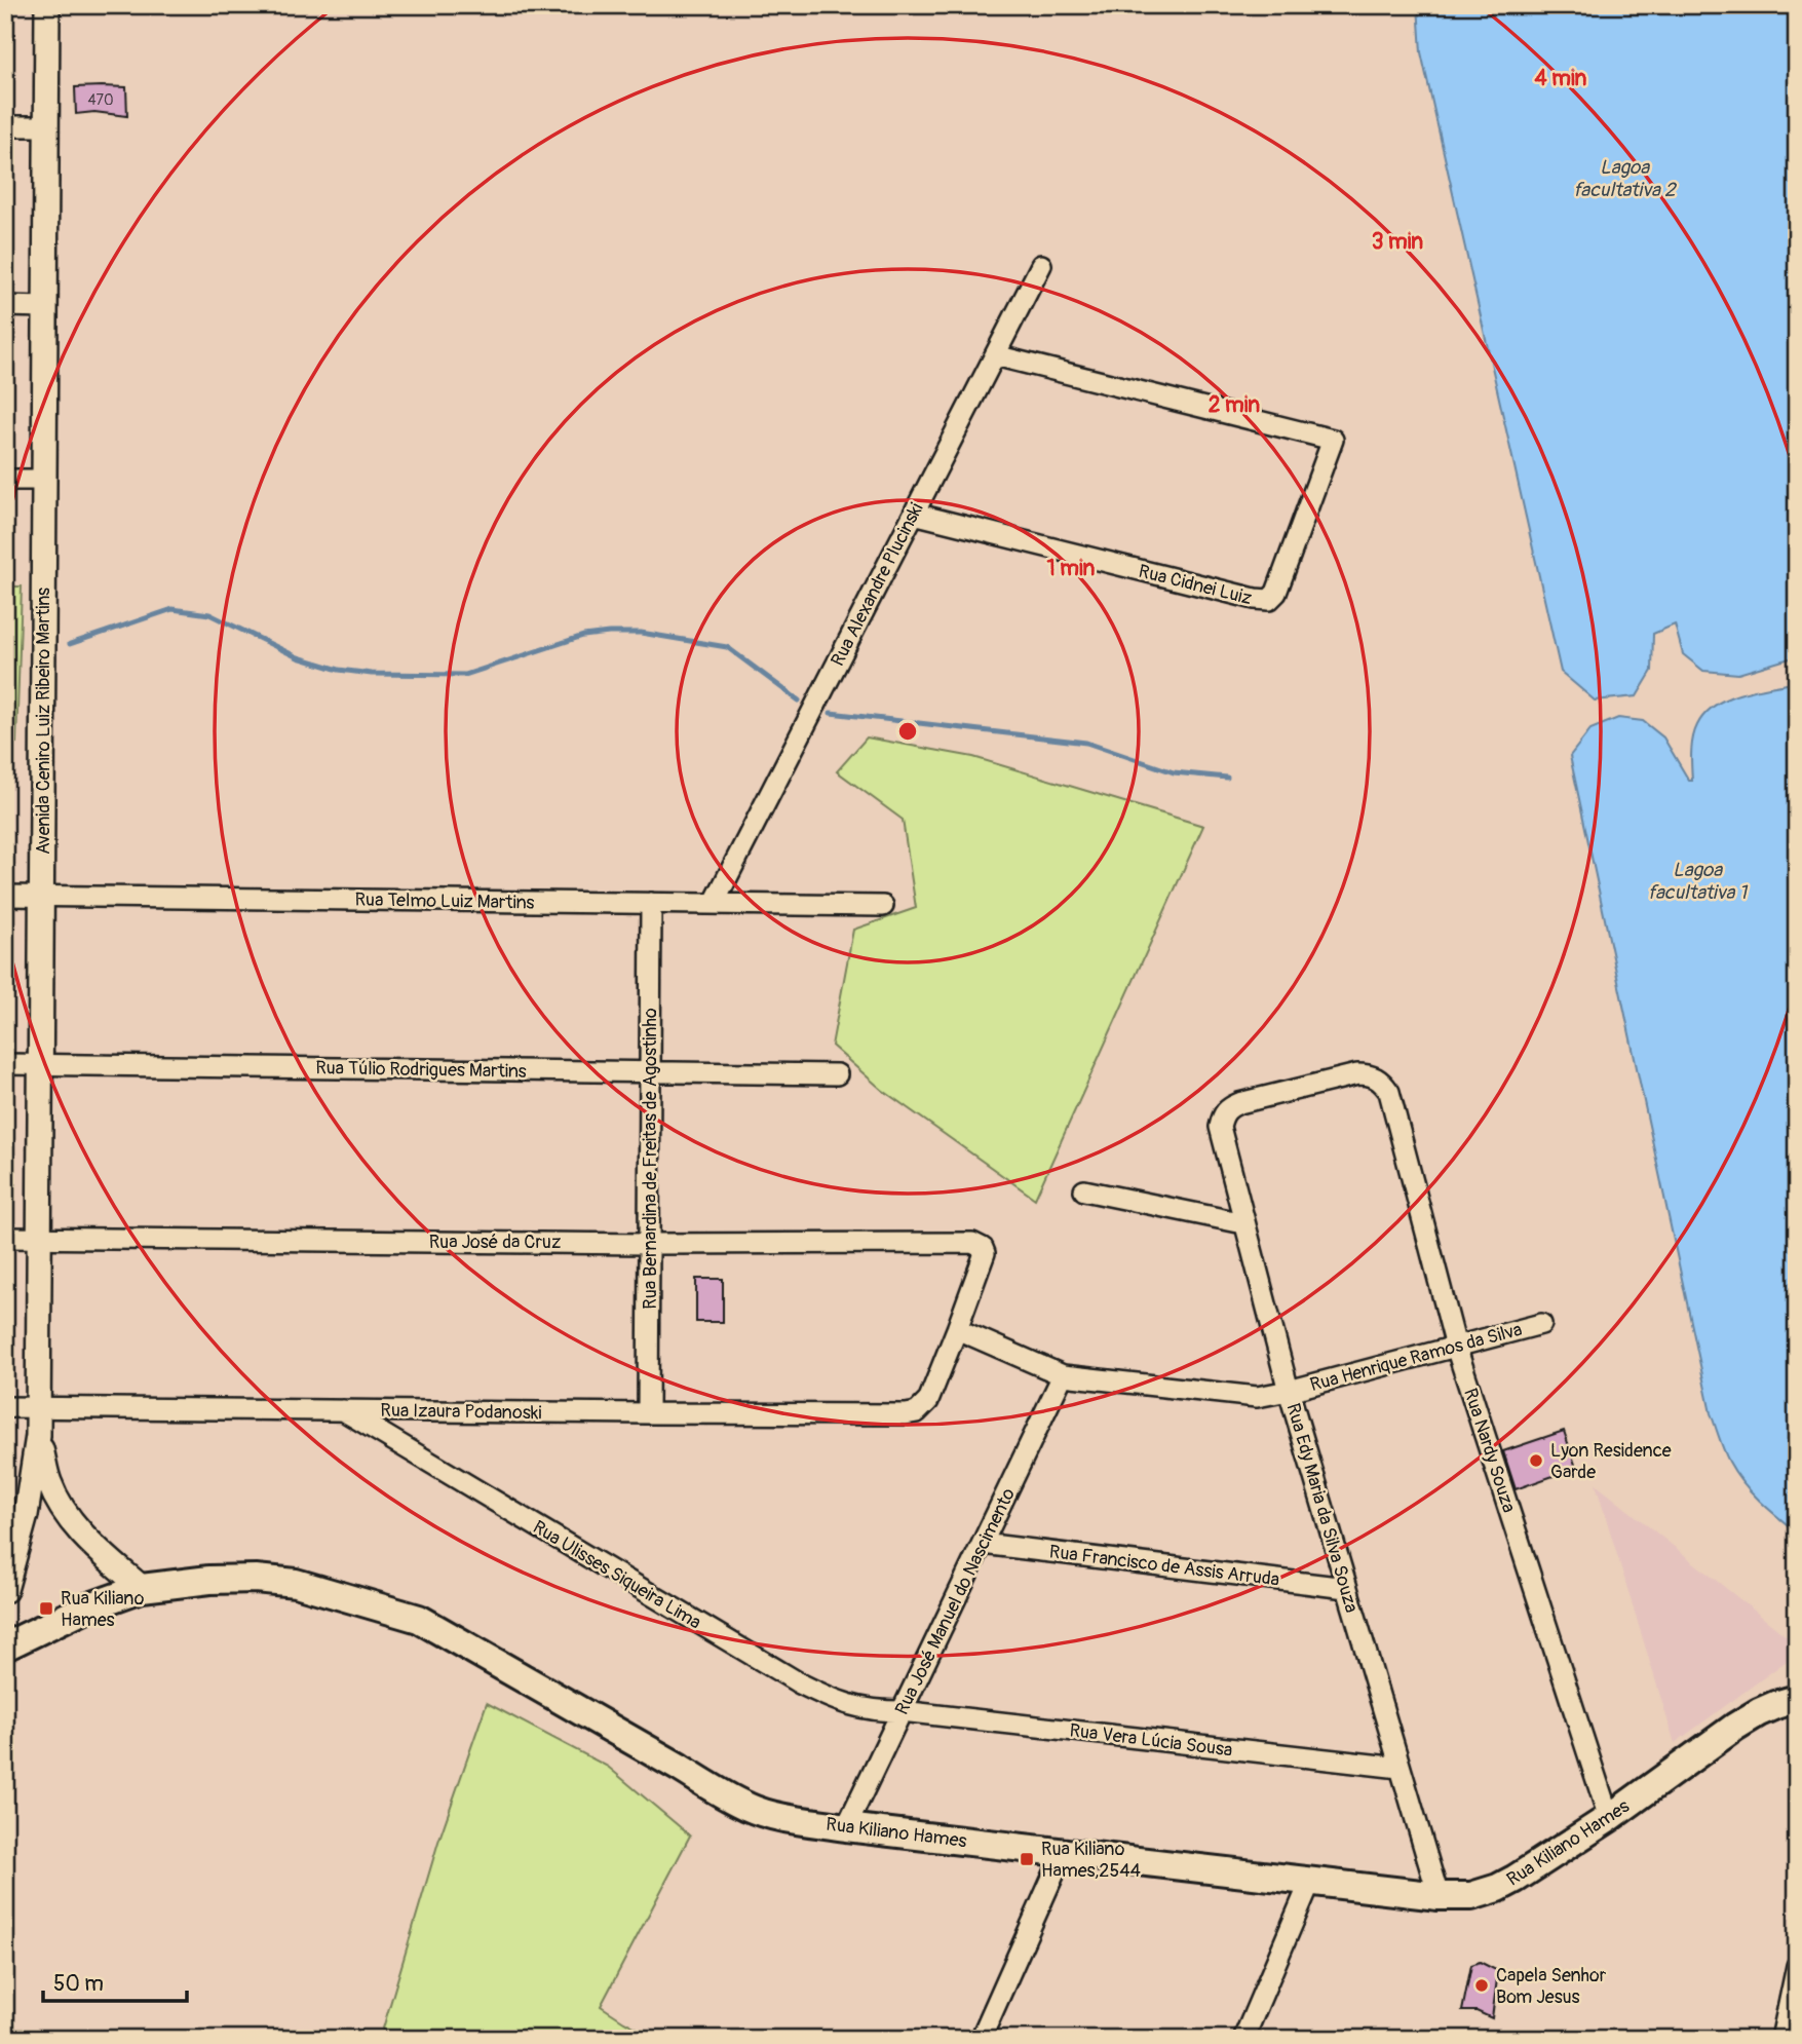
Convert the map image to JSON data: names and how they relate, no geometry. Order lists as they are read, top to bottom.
{
  "streets": {
    "main road": ["Rua Kiliano Hames"],
    "street": [
      "Rua Alexandre Plucinski",
      "Rua Cidnei Luiz",
      "Avenida Ceniro Luiz Ribeiro Martins",
      "Rua Telmo Luiz Martins",
      "Rua Túlio Rodrigues Martins",
      "Rua Bernardina de Freitas de Agostinho",
      "Rua José da Cruz",
      "Rua Henrique Ramos da Silva",
      "Rua Izaura Podanoski",
      "Rua Nardy Souza",
      "Rua Edy Maria da Silva Souza",
      "Rua Francisco de Assis Arruda",
      "Rua Ulisses Siqueira Lima",
      "Rua José Manuel do Nascimento",
      "Rua Vera Lúcia Sousa"
    ]
  },
  "crossings": [
    ["Rua Alexandre Plucinski", "Rua Cidnei Luiz"],
    ["Rua Alexandre Plucinski", "Rua Telmo Luiz Martins"],
    ["Avenida Ceniro Luiz Ribeiro Martins", "Rua Telmo Luiz Martins"],
    ["Avenida Ceniro Luiz Ribeiro Martins", "Rua Túlio Rodrigues Martins"],
    ["Avenida Ceniro Luiz Ribeiro Martins", "Rua José da Cruz"],
    ["Avenida Ceniro Luiz Ribeiro Martins", "Rua Izaura Podanoski"],
    ["Avenida Ceniro Luiz Ribeiro Martins", "Rua Kiliano Hames"],
    ["Rua Telmo Luiz Martins", "Rua Bernardina de Freitas de Agostinho"],
    ["Rua Túlio Rodrigues Martins", "Rua Bernardina de Freitas de Agostinho"],
    ["Rua Bernardina de Freitas de Agostinho", "Rua José da Cruz"],
    ["Rua Bernardina de Freitas de Agostinho", "Rua Izaura Podanoski"],
    ["Rua José da Cruz", "Rua Henrique Ramos da Silva"],
    ["Rua José da Cruz", "Rua Izaura Podanoski"],
    ["Rua Henrique Ramos da Silva", "Rua Izaura Podanoski"],
    ["Rua Henrique Ramos da Silva", "Rua Nardy Souza"],
    ["Rua Henrique Ramos da Silva", "Rua Edy Maria da Silva Souza"],
    ["Rua Henrique Ramos da Silva", "Rua José Manuel do Nascimento"],
    ["Rua Izaura Podanoski", "Rua Ulisses Siqueira Lima"],
    ["Rua Nardy Souza", "Rua Edy Maria da Silva Souza"],
    ["Rua Nardy Souza", "Rua Kiliano Hames"],
    ["Rua Edy Maria da Silva Souza", "Rua Francisco de Assis Arruda"],
    ["Rua Edy Maria da Silva Souza", "Rua Vera Lúcia Sousa"],
    ["Rua Edy Maria da Silva Souza", "Rua Kiliano Hames"],
    ["Rua Francisco de Assis Arruda", "Rua José Manuel do Nascimento"],
    ["Rua Ulisses Siqueira Lima", "Rua José Manuel do Nascimento"],
    ["Rua Ulisses Siqueira Lima", "Rua Vera Lúcia Sousa"],
    ["Rua José Manuel do Nascimento", "Rua Vera Lúcia Sousa"],
    ["Rua José Manuel do Nascimento", "Rua Kiliano Hames"]
  ],
  "water": ["Lagoa facultativa 2", "Lagoa facultativa 1"],
  "places": {
    "other": ["Lyon Residence Garde", "Capela Senhor Bom Jesus"],
    "transit": ["Rua Kiliano Hames", "Rua Kiliano Hames,2544"]
  },
  "house_numbers": ["470"],
  "scale_bar": "50 m",
  "rings": [
    "4 min",
    "3 min",
    "2 min",
    "1 min"
  ]
}
